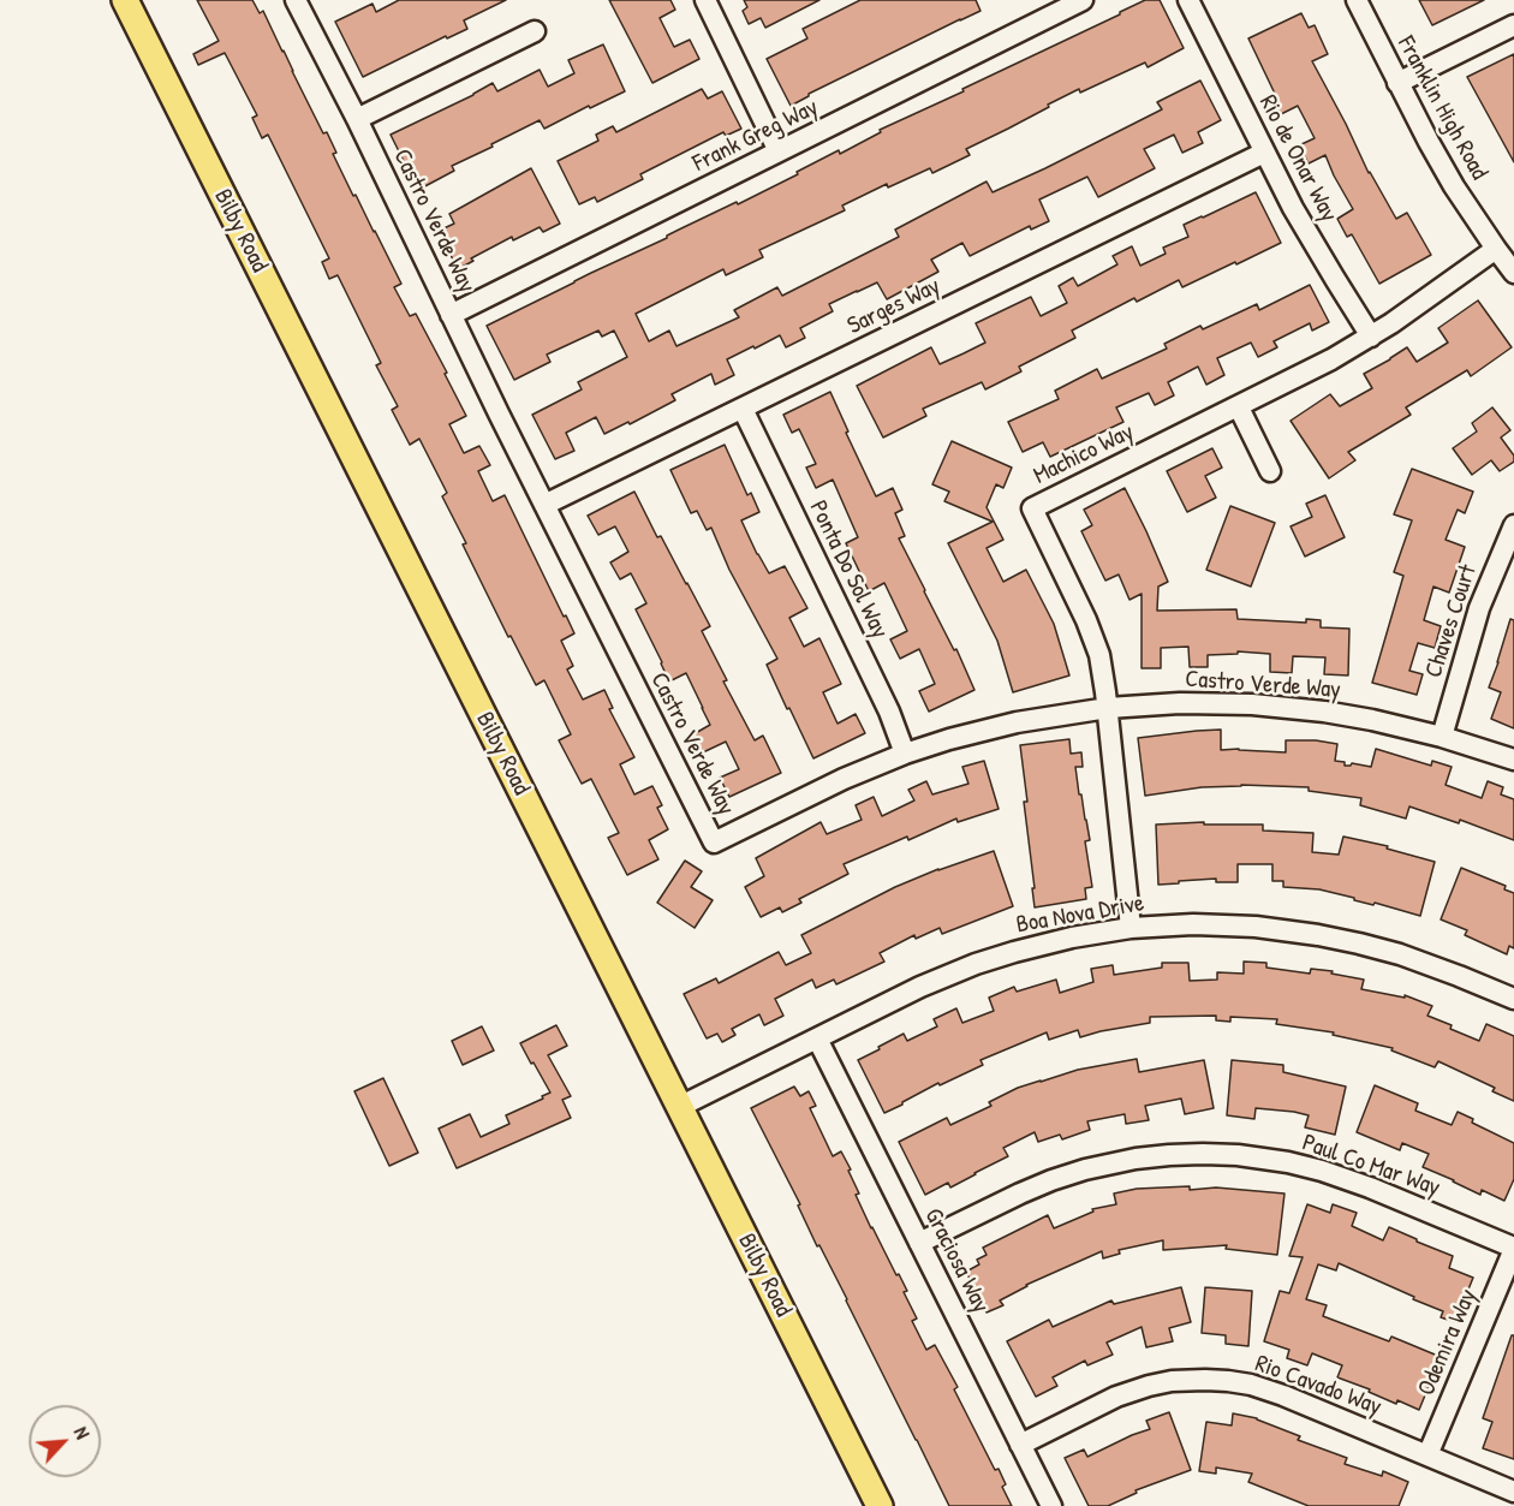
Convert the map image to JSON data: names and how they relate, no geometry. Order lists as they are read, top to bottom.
{
  "streets": {
    "main road": ["Bilby Road"],
    "street": [
      "Franklin High Road",
      "Frank Greg Way",
      "Rio de Onar Way",
      "Castro Verde Way",
      "Sarges Way",
      "Machico Way",
      "Ponta Do Sol Way",
      "Chaves Court",
      "Boa Nova Drive",
      "Paul Co Mar Way",
      "Graciosa Way",
      "Odemira Way",
      "Rio Cavado Way"
    ]
  },
  "crossings": [
    ["Franklin High Road", "Machico Way"],
    ["Frank Greg Way", "Castro Verde Way"],
    ["Rio de Onar Way", "Sarges Way"],
    ["Rio de Onar Way", "Machico Way"],
    ["Castro Verde Way", "Sarges Way"],
    ["Castro Verde Way", "Machico Way"],
    ["Castro Verde Way", "Ponta Do Sol Way"],
    ["Castro Verde Way", "Chaves Court"],
    ["Bilby Road", "Boa Nova Drive"],
    ["Sarges Way", "Ponta Do Sol Way"],
    ["Machico Way", "Boa Nova Drive"],
    ["Boa Nova Drive", "Graciosa Way"],
    ["Paul Co Mar Way", "Graciosa Way"],
    ["Paul Co Mar Way", "Odemira Way"],
    ["Graciosa Way", "Rio Cavado Way"],
    ["Odemira Way", "Rio Cavado Way"]
  ],
  "north": "top right"
}
